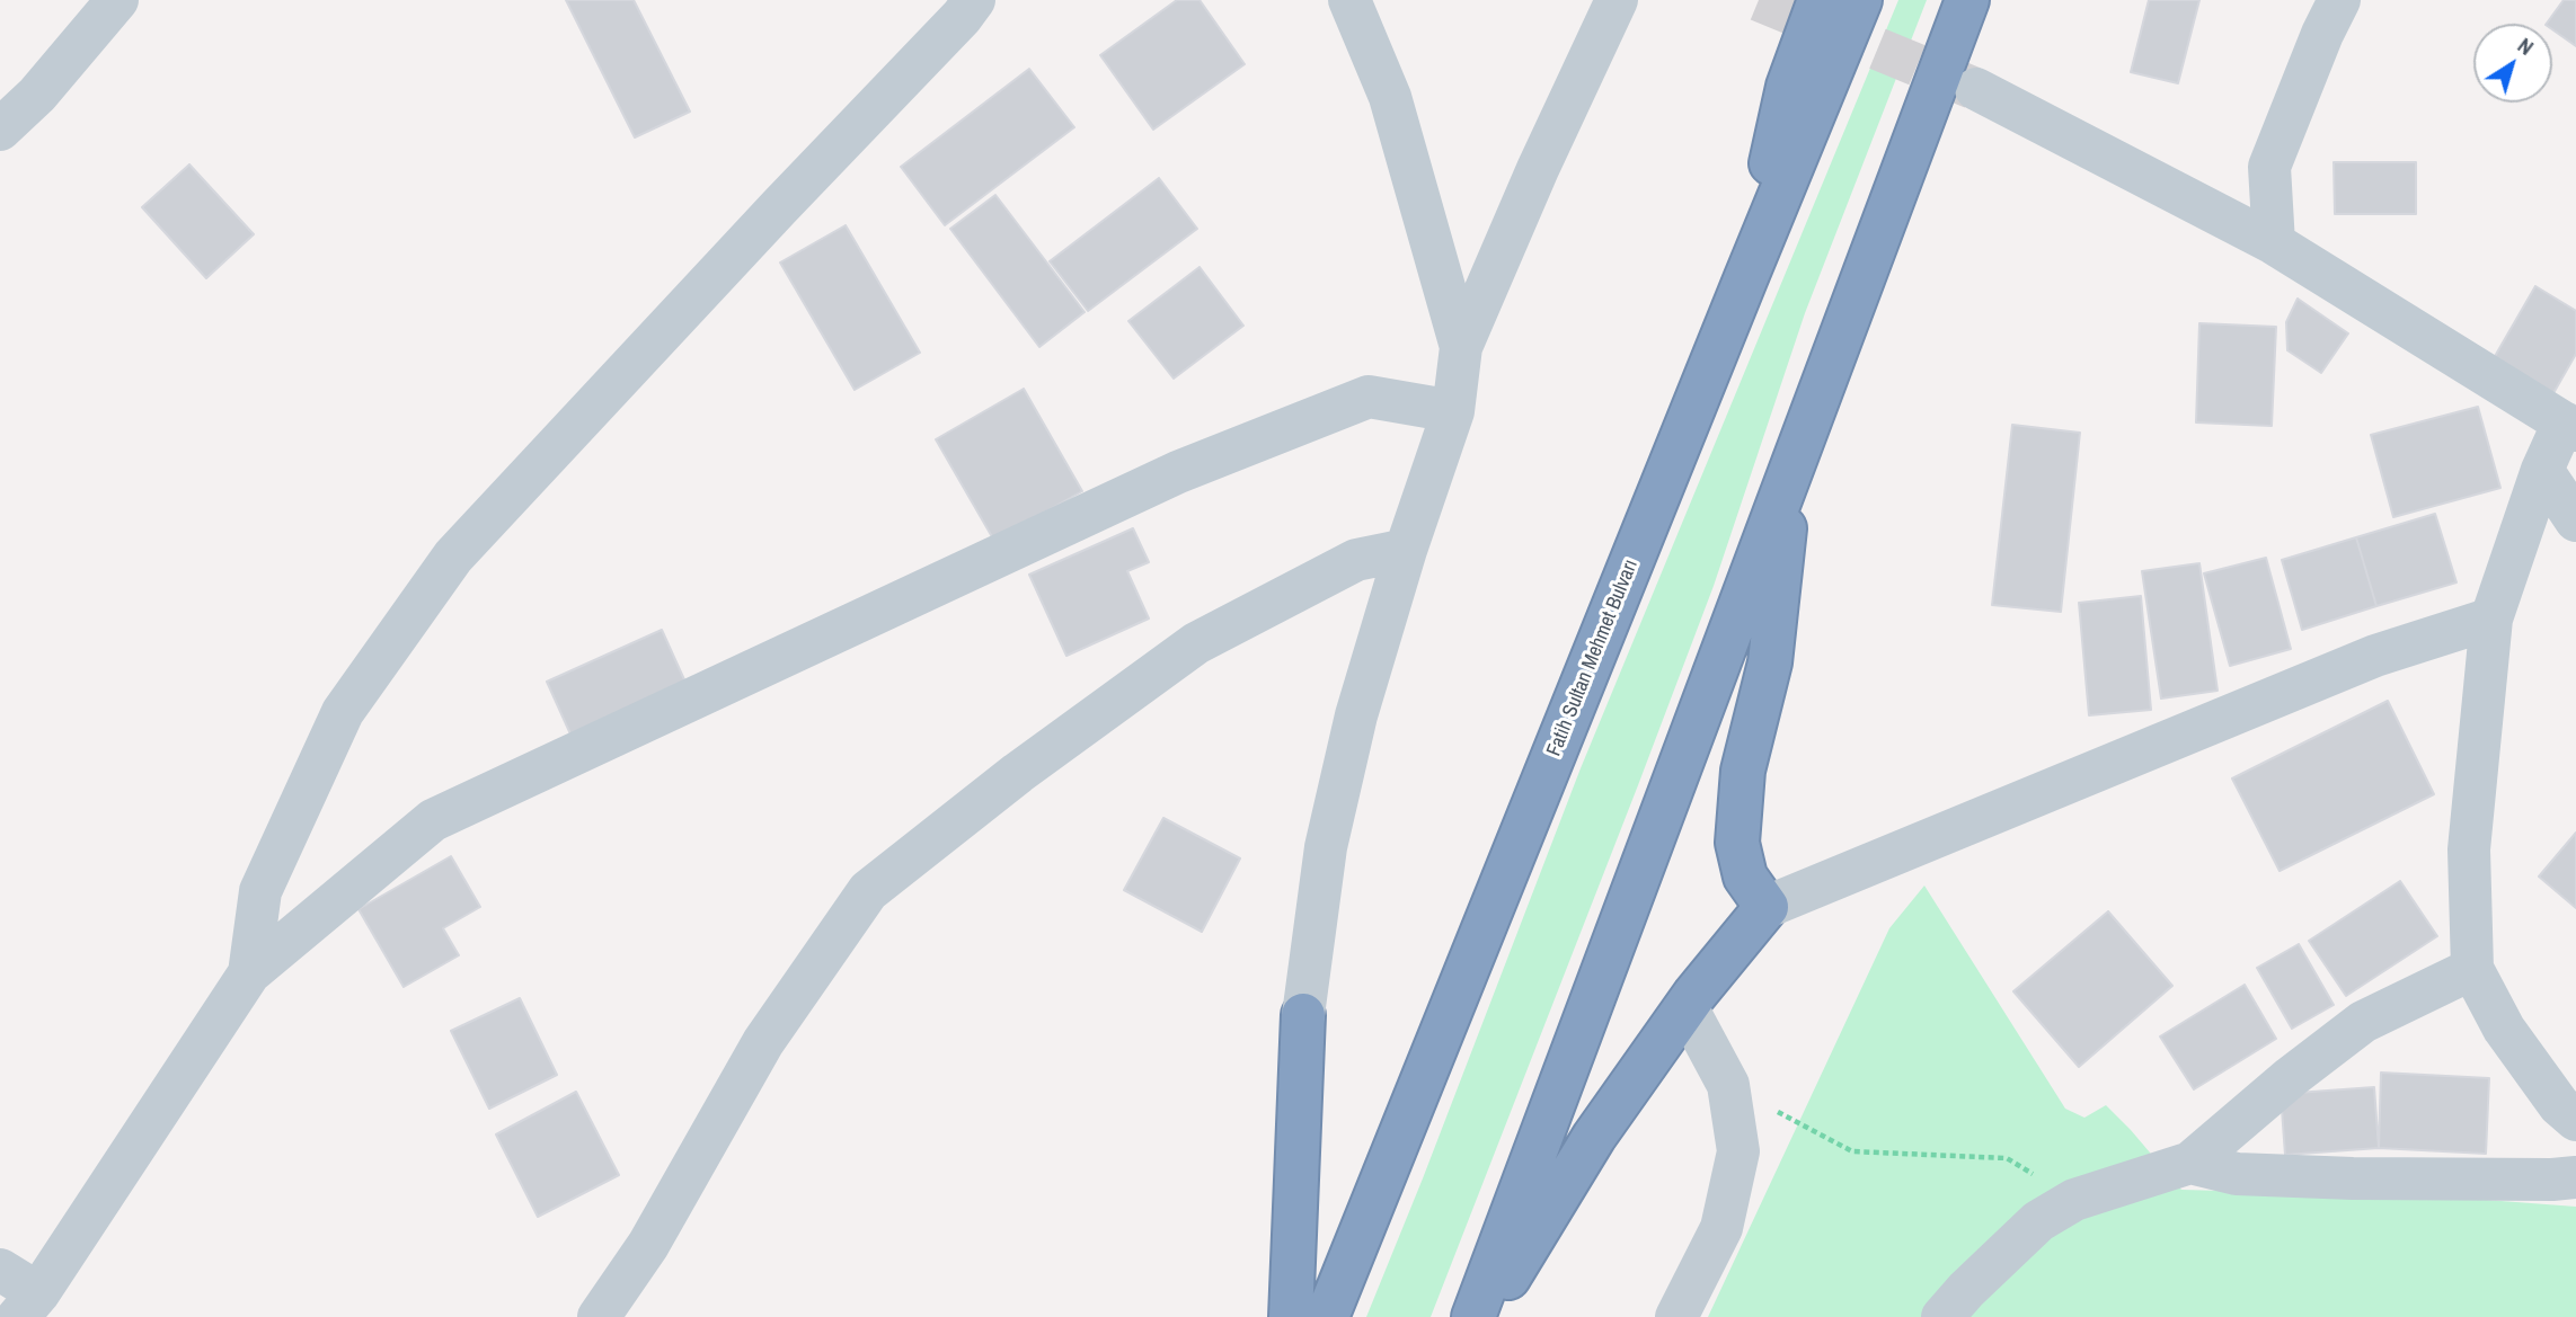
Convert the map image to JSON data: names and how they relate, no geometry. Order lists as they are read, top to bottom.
{
  "streets": {
    "highway": ["Fatih Sultan Mehmet Bulvarı"]
  },
  "north": "top right"
}
